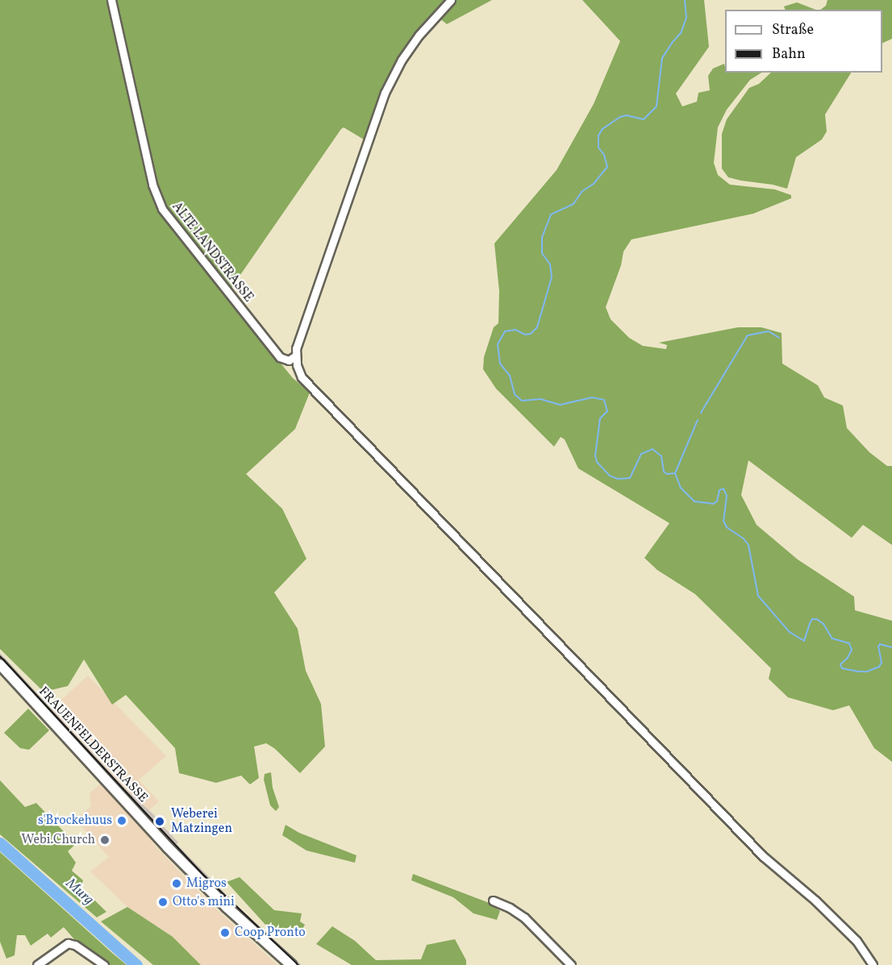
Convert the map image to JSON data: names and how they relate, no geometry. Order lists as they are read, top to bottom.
{
  "streets": {
    "main road": ["FRAUENFELDERSTRASSE"],
    "street": ["ALTE LANDSTRASSE"]
  },
  "water": ["Murg"],
  "places": [
    "s'Brockehuus",
    "Weberei Matzingen",
    "Webi.Church",
    "Migros",
    "Otto's mini",
    "Coop Pronto"
  ],
  "legend": ["Straße", "Bahn"]
}
